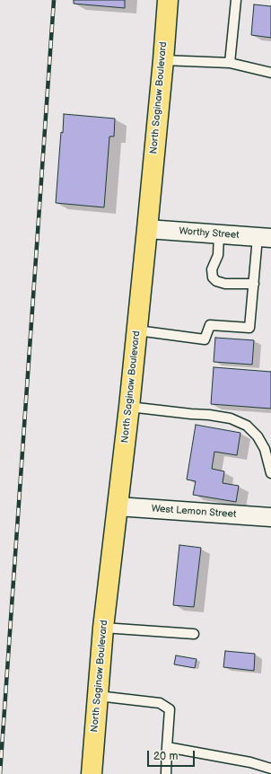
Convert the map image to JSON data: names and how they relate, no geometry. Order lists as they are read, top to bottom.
{
  "streets": {
    "main road": ["North Saginaw Boulevard"],
    "street": ["Worthy Street", "West Lemon Street"]
  },
  "crossings": [
    ["North Saginaw Boulevard", "Worthy Street"],
    ["North Saginaw Boulevard", "West Lemon Street"]
  ],
  "scale_bar": "20 m"
}
